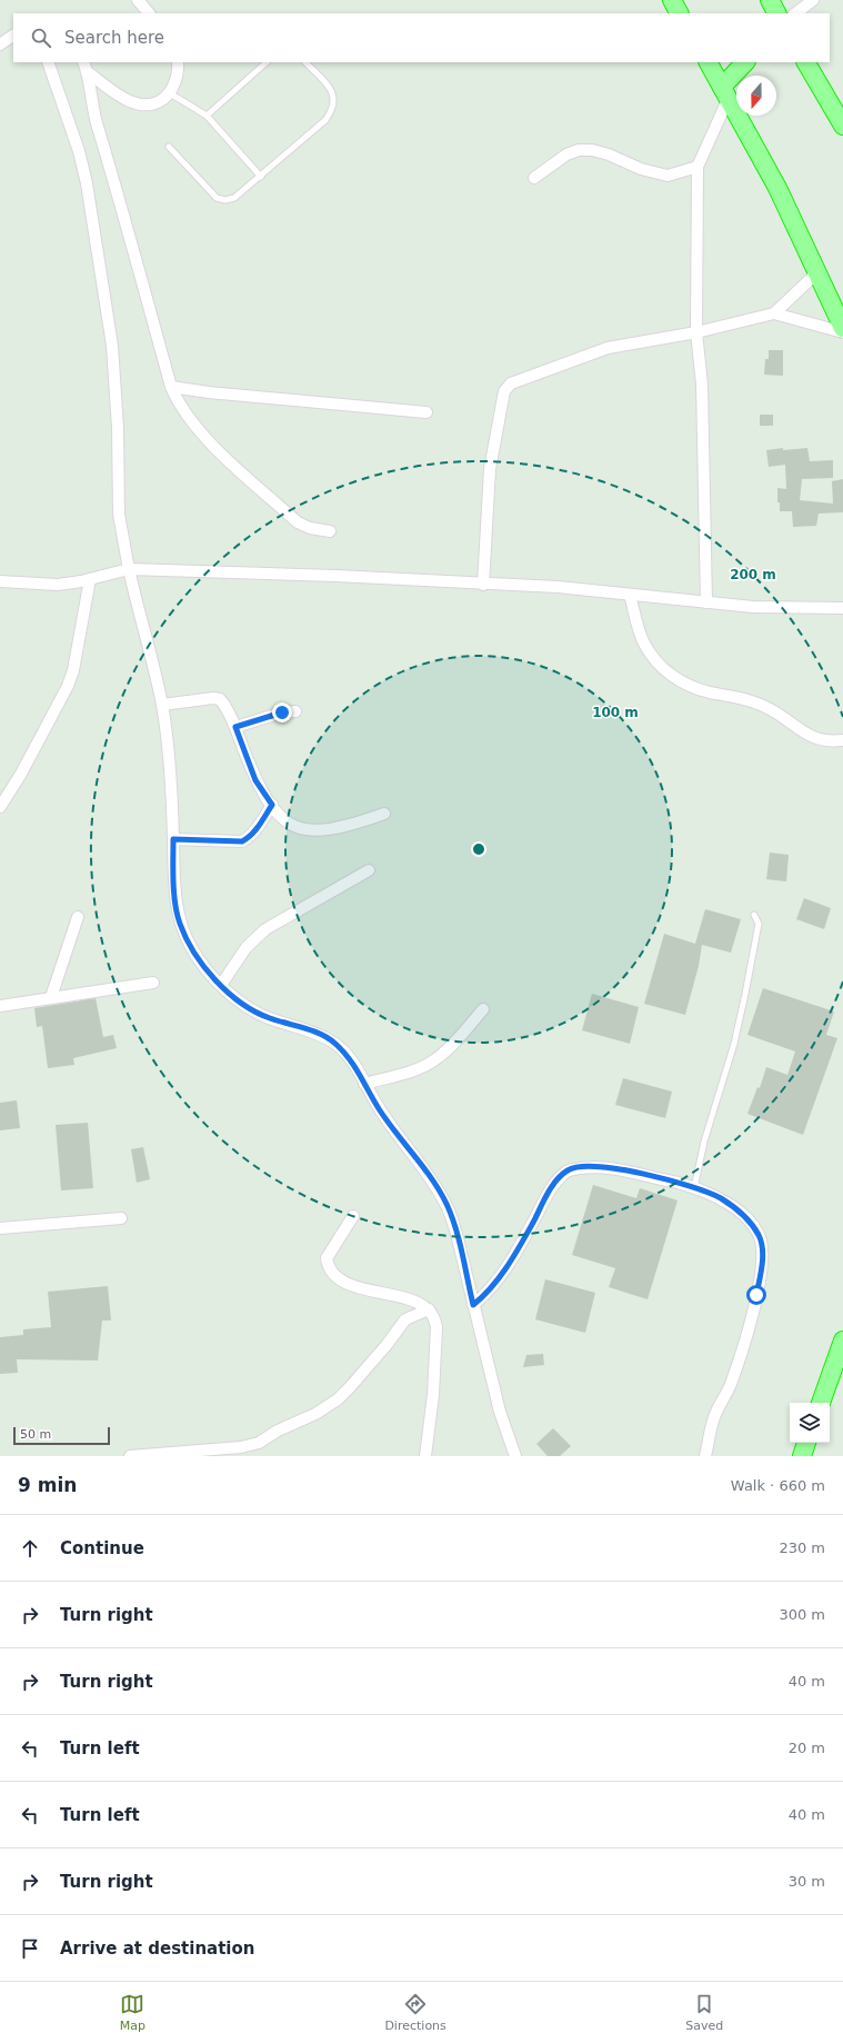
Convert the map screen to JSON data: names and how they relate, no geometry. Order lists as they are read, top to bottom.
{
  "scale_bar": "50 m",
  "north": "bottom",
  "page": {
    "search": "Search here",
    "scale": "50 m",
    "heading": ["9 min", "Walk · 660 m"],
    "list": [
      ["Continue", "230 m"],
      ["Turn right", "300 m"],
      ["Turn right", "40 m"],
      ["Turn left", "20 m"],
      ["Turn left", "40 m"],
      ["Turn right", "30 m"],
      "Arrive at destination"
    ],
    "nav": ["Map", "Directions", "Saved"]
  },
  "rings": ["200 m", "100 m"]
}
